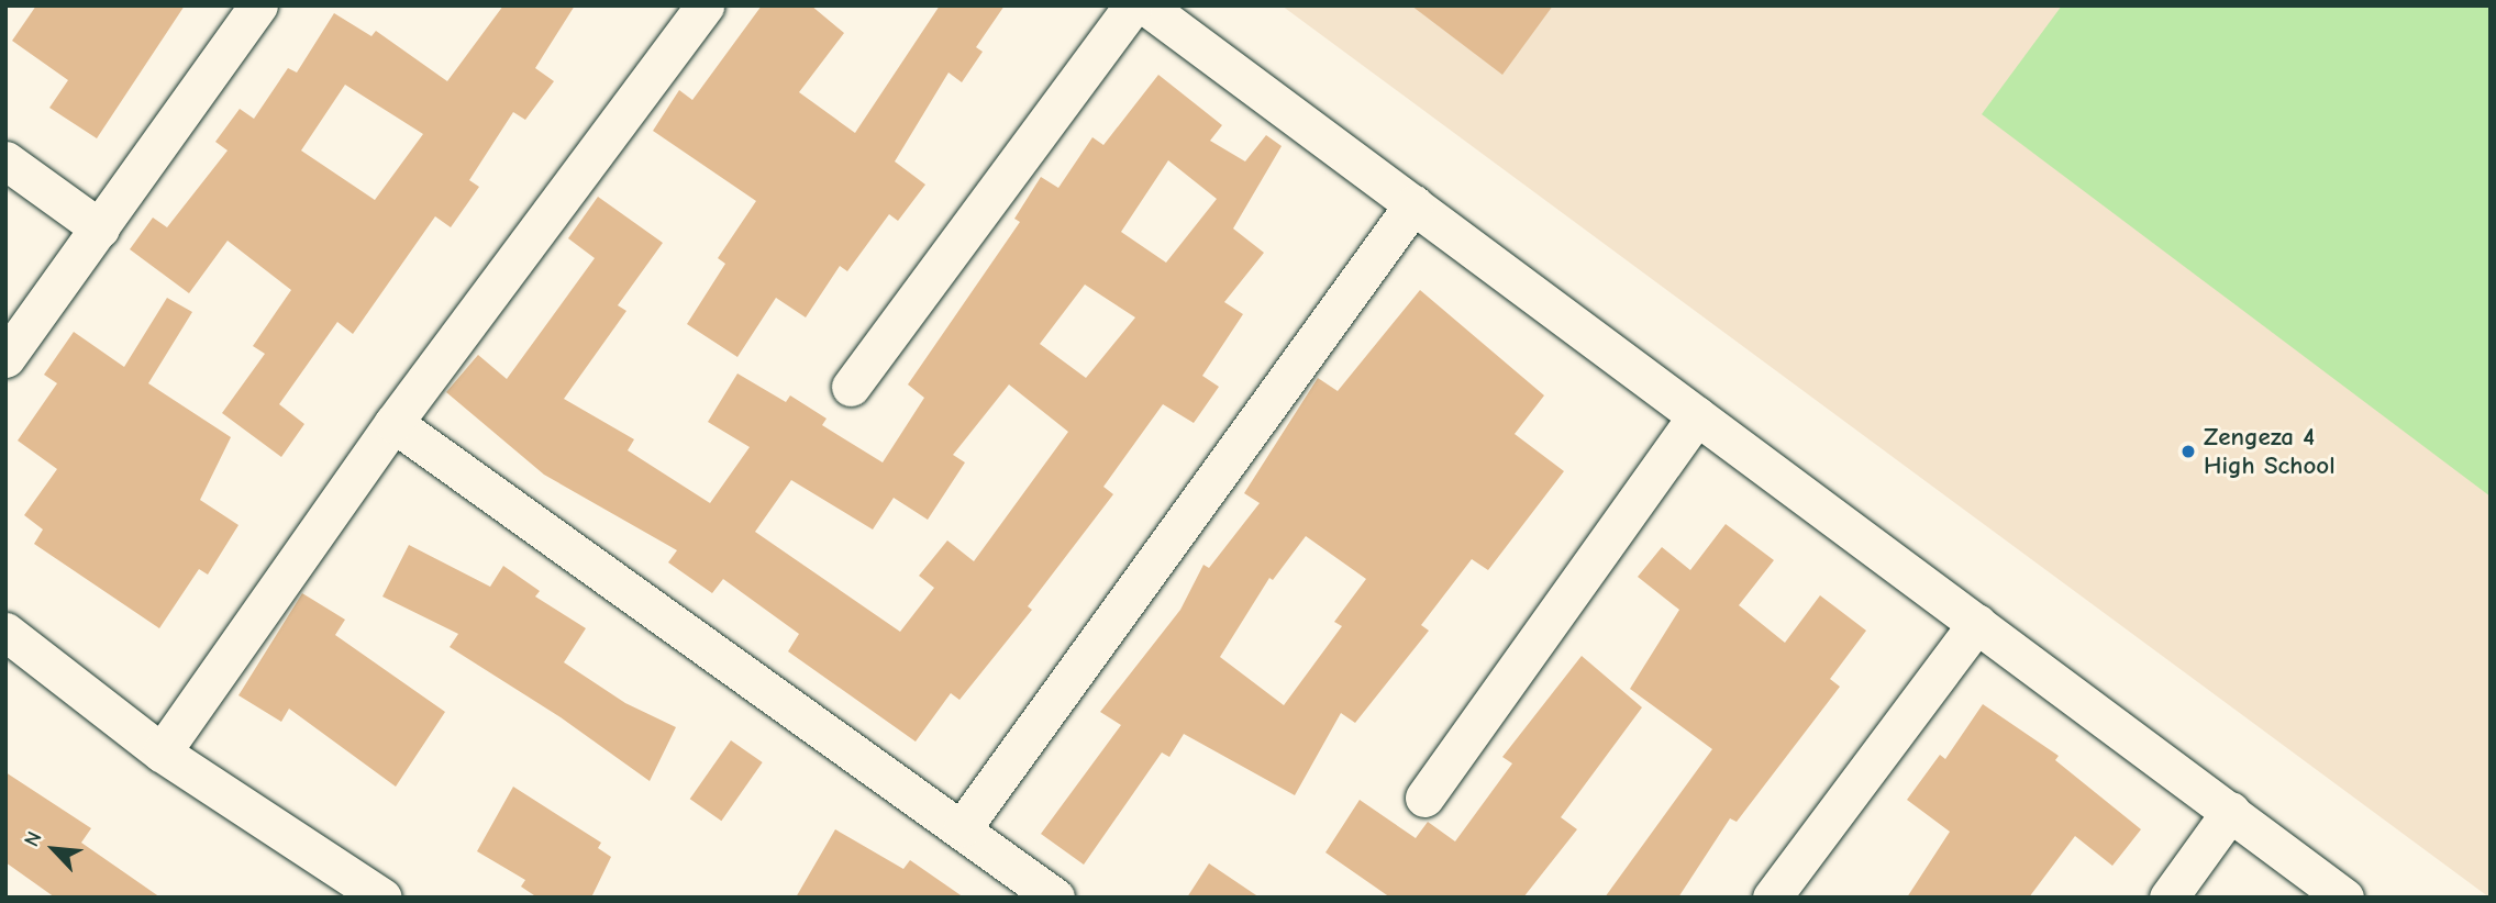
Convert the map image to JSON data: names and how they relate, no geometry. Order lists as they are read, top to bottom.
{
  "places": ["Zengeza 4 High School"],
  "north": "top left"
}
